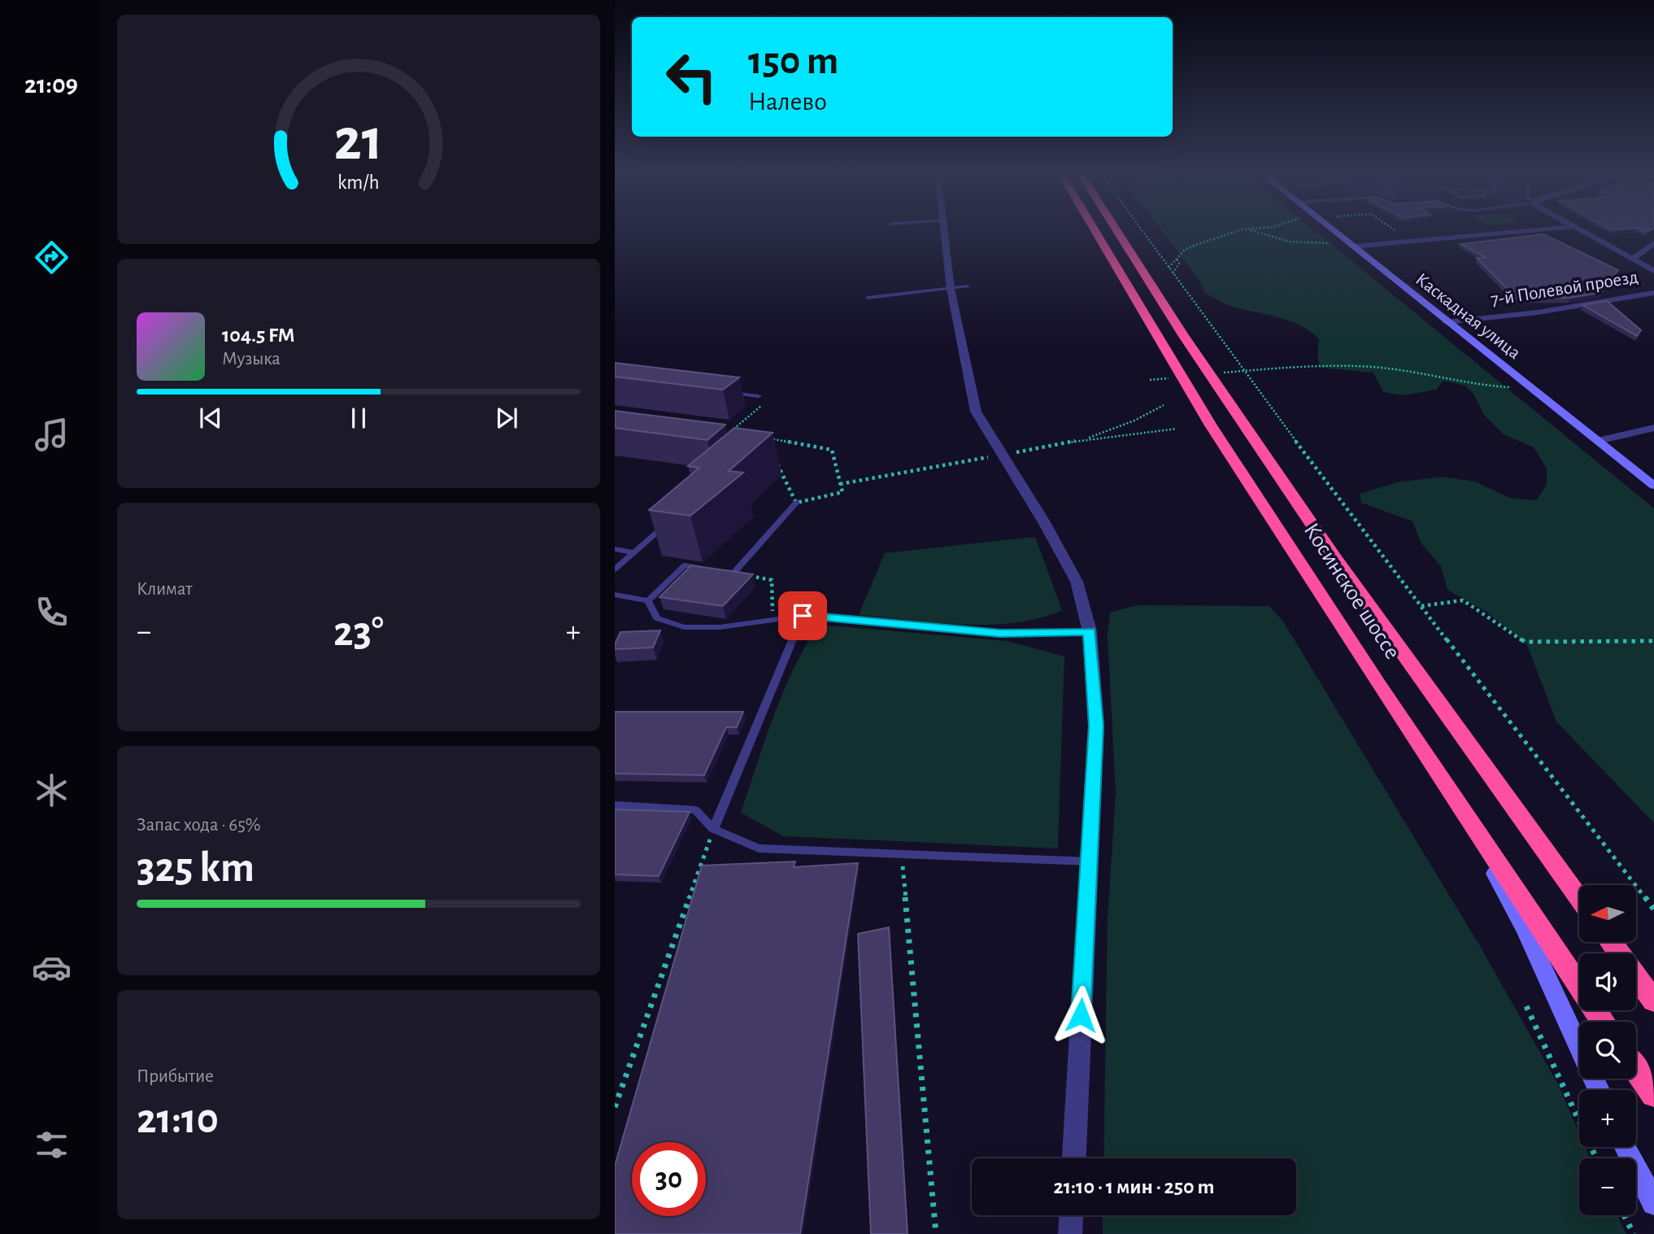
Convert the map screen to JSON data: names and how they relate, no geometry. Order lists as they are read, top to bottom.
{
  "streets": {
    "highway": ["Косинское шоссе"],
    "street": ["7-й Полевой проезд", "Каскадная улица"]
  },
  "crossings": [
    ["7-й Полевой проезд", "Каскадная улица"]
  ],
  "north": "left",
  "page": {
    "tabs": "21:09",
    "turn": ["150 m", "Налево"],
    "song": ["104.5 FM", "Музыка"],
    "tile": [
      "Климат",
      ["Запас хода · 65%", "325 km"],
      ["Прибытие", "21:10"]
    ],
    "heat": ["−", "23°", "+"],
    "map_buttons": ["+", "−"],
    "limit": "30",
    "trip": "21:10 · 1 мин · 250 m",
    "gauge": ["21", "km/h"]
  }
}
